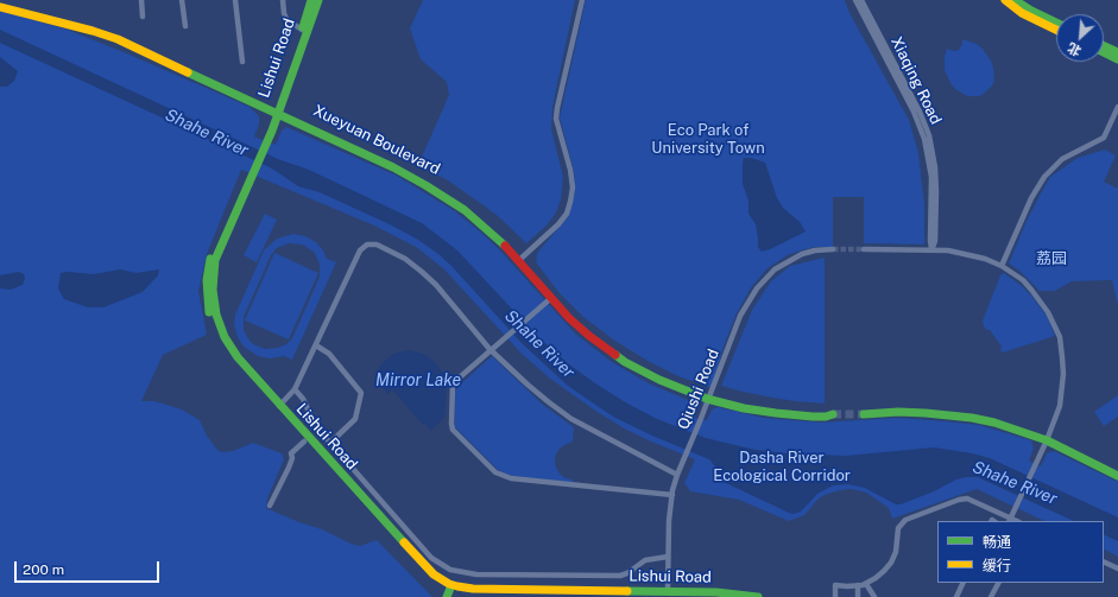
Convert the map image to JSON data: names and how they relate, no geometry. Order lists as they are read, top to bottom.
{
  "streets": {
    "main road": ["Lishui Road", "Xueyuan Boulevard"],
    "street": ["Xiaqing Road", "Qiushi Road"]
  },
  "crossings": [
    ["Lishui Road", "Xueyuan Boulevard"],
    ["Lishui Road", "Qiushi Road"],
    ["Xueyuan Boulevard", "Qiushi Road"]
  ],
  "water": ["Shahe River", "Mirror Lake"],
  "parks": ["Eco Park of University Town", "荔园", "Dasha River Ecological Corridor"],
  "legend": ["畅通", "缓行"],
  "scale_bar": "200 m",
  "north": "bottom left"
}
